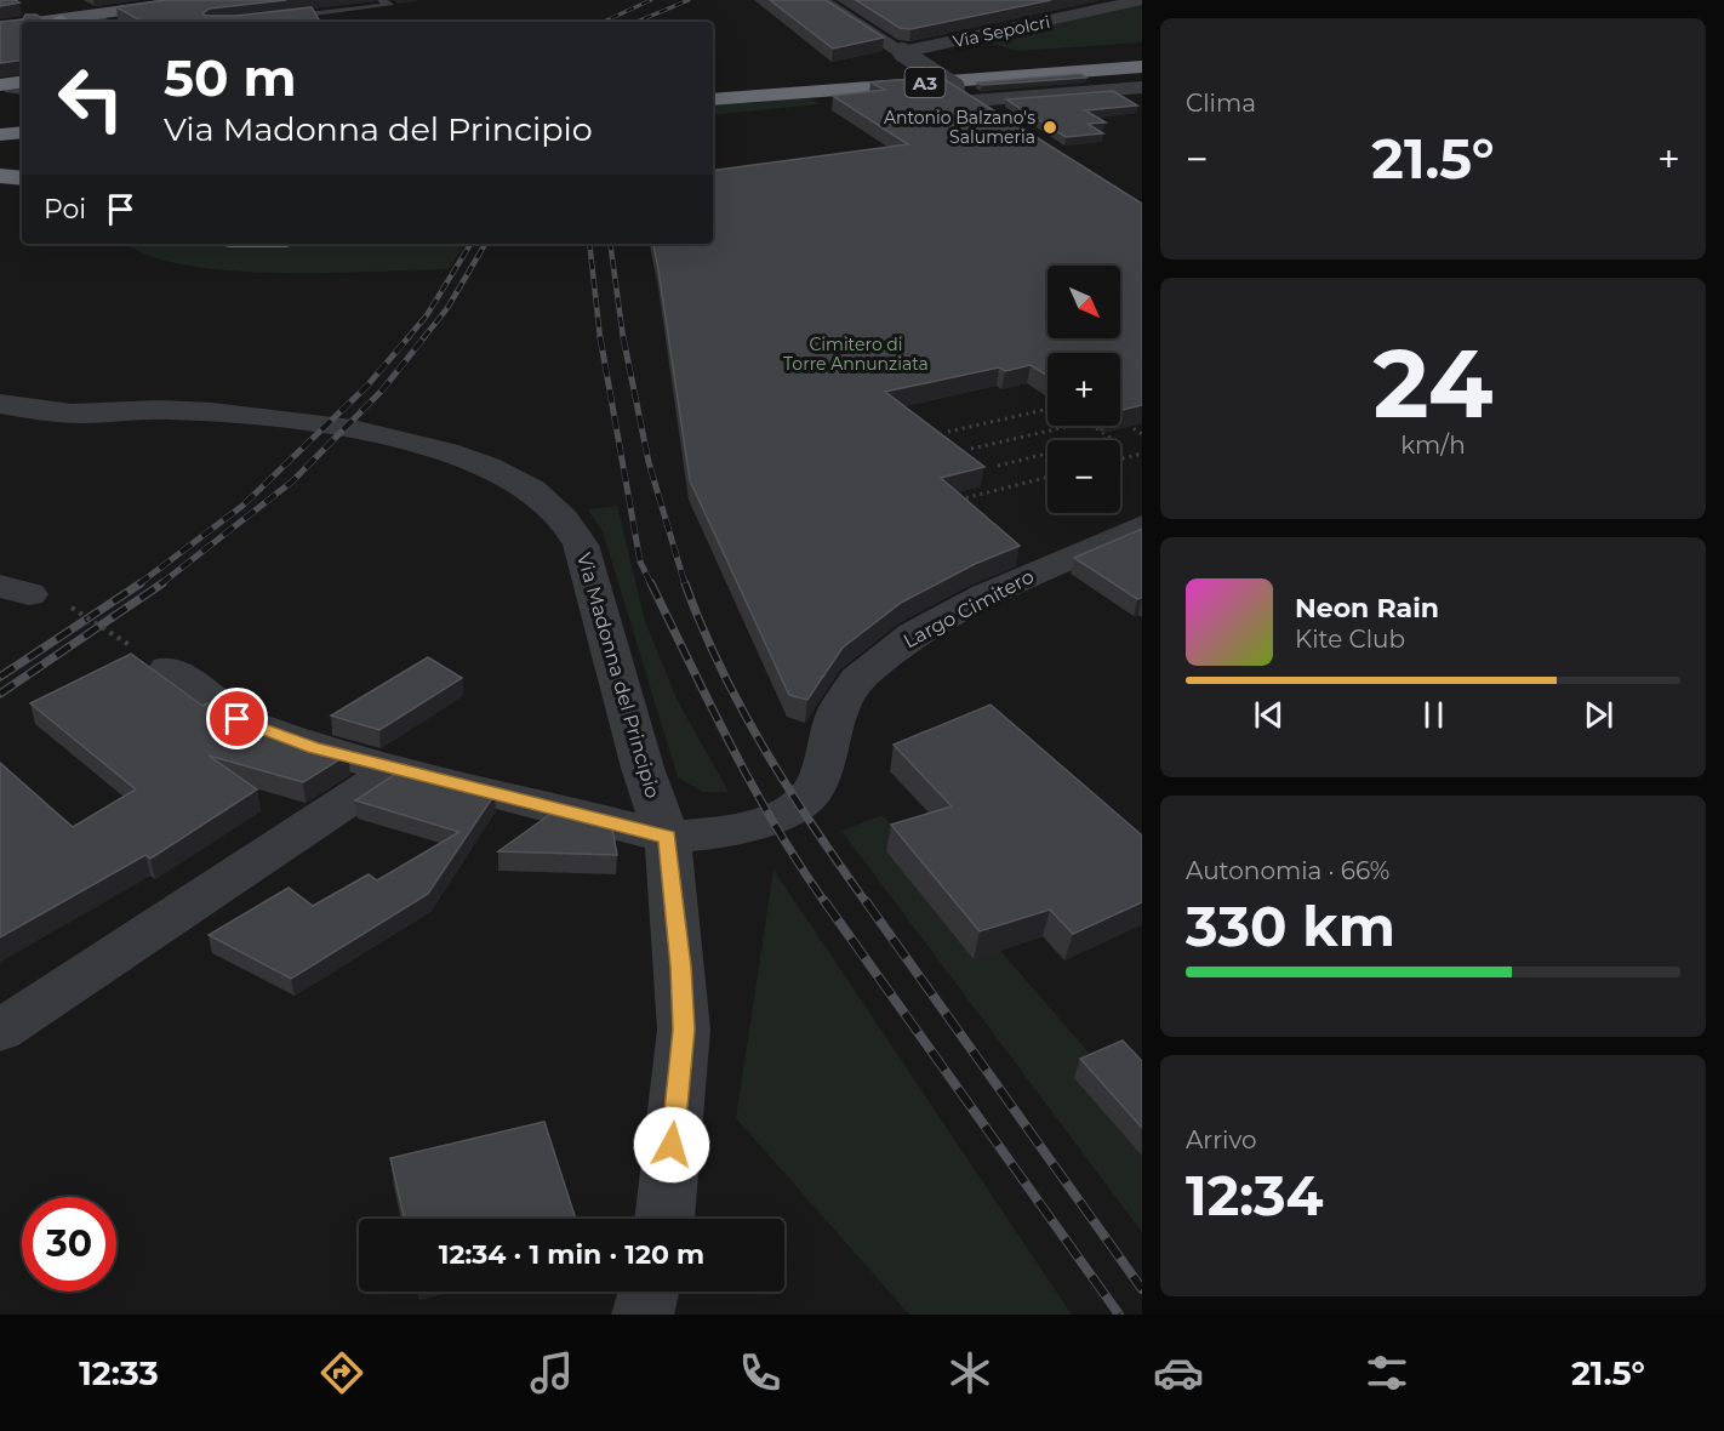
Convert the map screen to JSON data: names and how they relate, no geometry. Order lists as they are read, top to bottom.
{
  "streets": {
    "highway": ["A3"],
    "street": ["Via Sepolcri", "Largo Cimitero", "Via Madonna del Principio"]
  },
  "crossings": [
    ["Largo Cimitero", "Via Madonna del Principio"]
  ],
  "parks": ["Cimitero di Torre Annunziata"],
  "places": ["Antonio Balzano's Salumeria"],
  "north": "bottom right",
  "page": {
    "tile": [
      "Clima",
      ["24", "km/h"],
      ["Autonomia · 66%", "330 km"],
      ["Arrivo", "12:34"]
    ],
    "turn": ["50 m", "Via Madonna del Principio"],
    "heat": ["−", "21.5°", "+"],
    "then": "Poi",
    "map_buttons": ["+", "−"],
    "song": ["Neon Rain", "Kite Club"],
    "limit": "30",
    "trip": "12:34 · 1 min · 120 m",
    "tabs": ["12:33", "21.5°"]
  }
}
